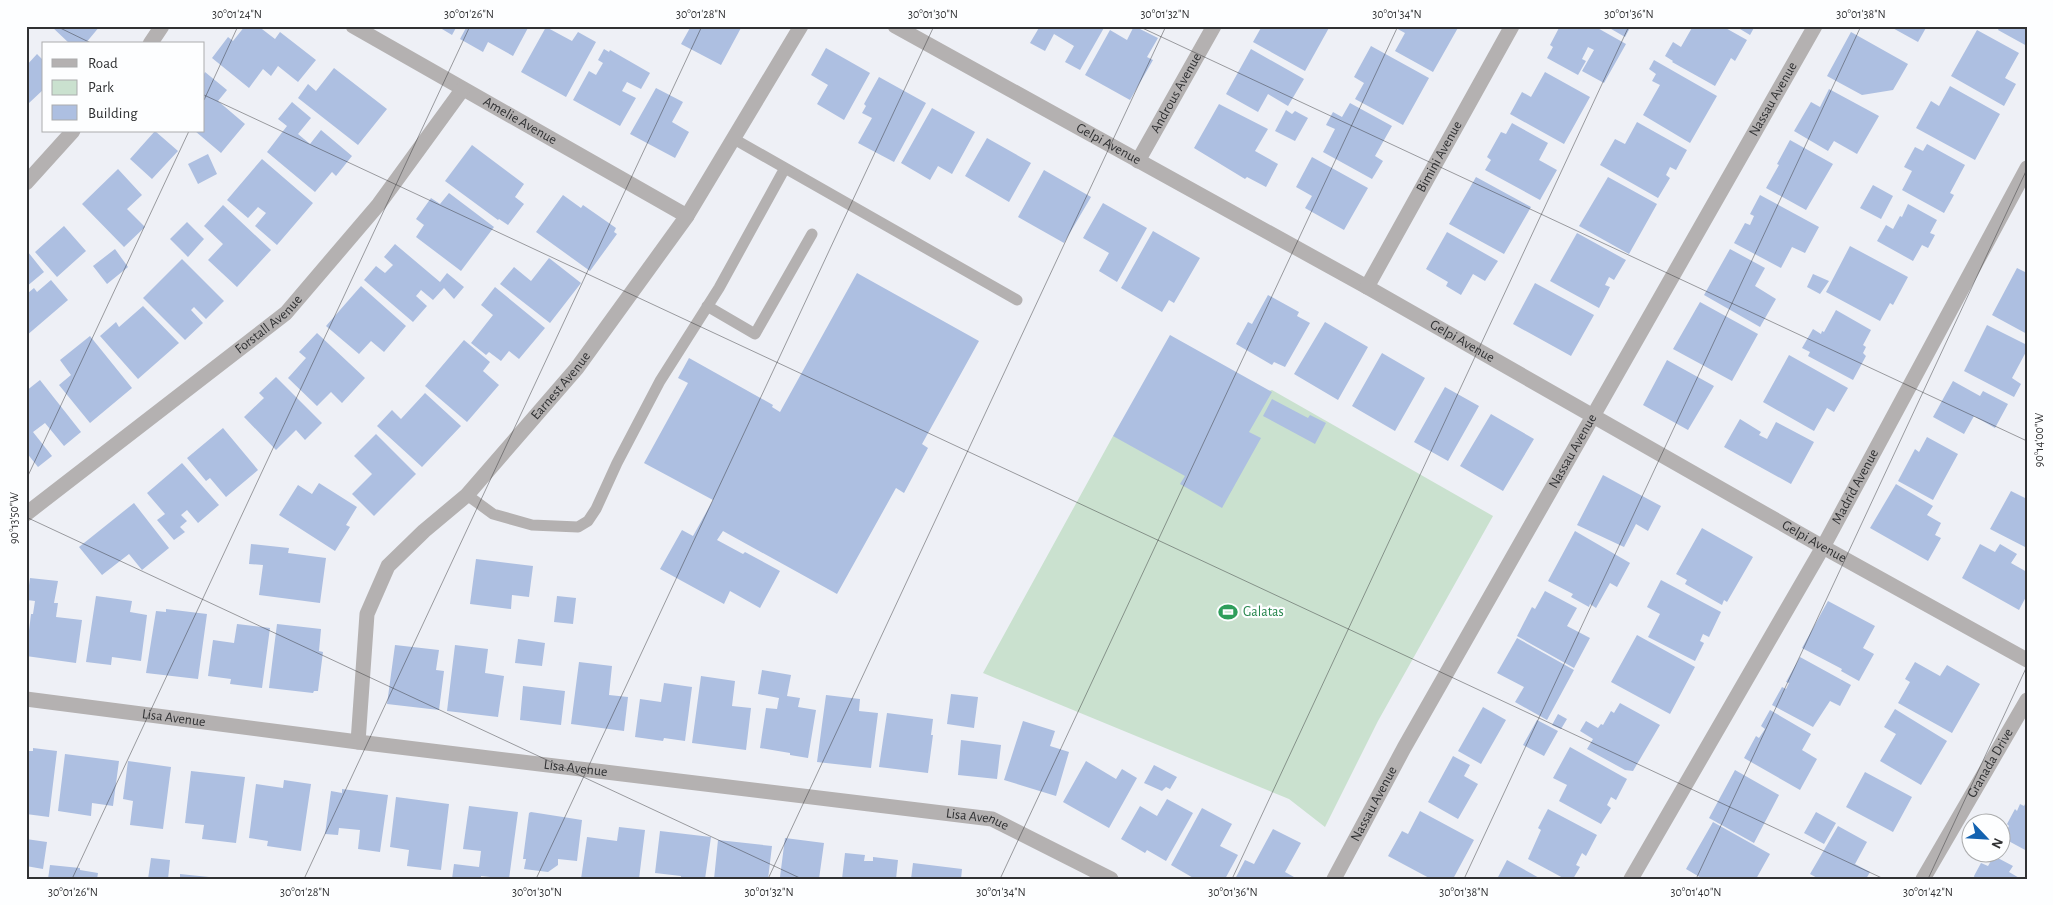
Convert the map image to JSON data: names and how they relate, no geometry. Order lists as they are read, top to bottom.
{
  "streets": {
    "street": [
      "Androus Avenue",
      "Nassau Avenue",
      "Amelie Avenue",
      "Gelpi Avenue",
      "Bimini Avenue",
      "Forstall Avenue",
      "Earnest Avenue",
      "Madrid Avenue",
      "Lisa Avenue",
      "Granada Drive"
    ]
  },
  "crossings": [
    ["Androus Avenue", "Gelpi Avenue"],
    ["Nassau Avenue", "Gelpi Avenue"],
    ["Amelie Avenue", "Forstall Avenue"],
    ["Amelie Avenue", "Earnest Avenue"],
    ["Gelpi Avenue", "Bimini Avenue"],
    ["Gelpi Avenue", "Madrid Avenue"],
    ["Earnest Avenue", "Lisa Avenue"]
  ],
  "places": {
    "sports": ["Galatas"]
  },
  "legend": ["Road", "Park", "Building"],
  "north": "bottom right",
  "coordinates": [
    "30°01'24\"N",
    "30°01'26\"N",
    "30°01'28\"N",
    "30°01'30\"N",
    "30°01'32\"N",
    "30°01'34\"N",
    "30°01'36\"N",
    "30°01'38\"N",
    "90°14'00\"W",
    "90°13'50\"W",
    "30°01'40\"N",
    "30°01'42\"N"
  ]
}
